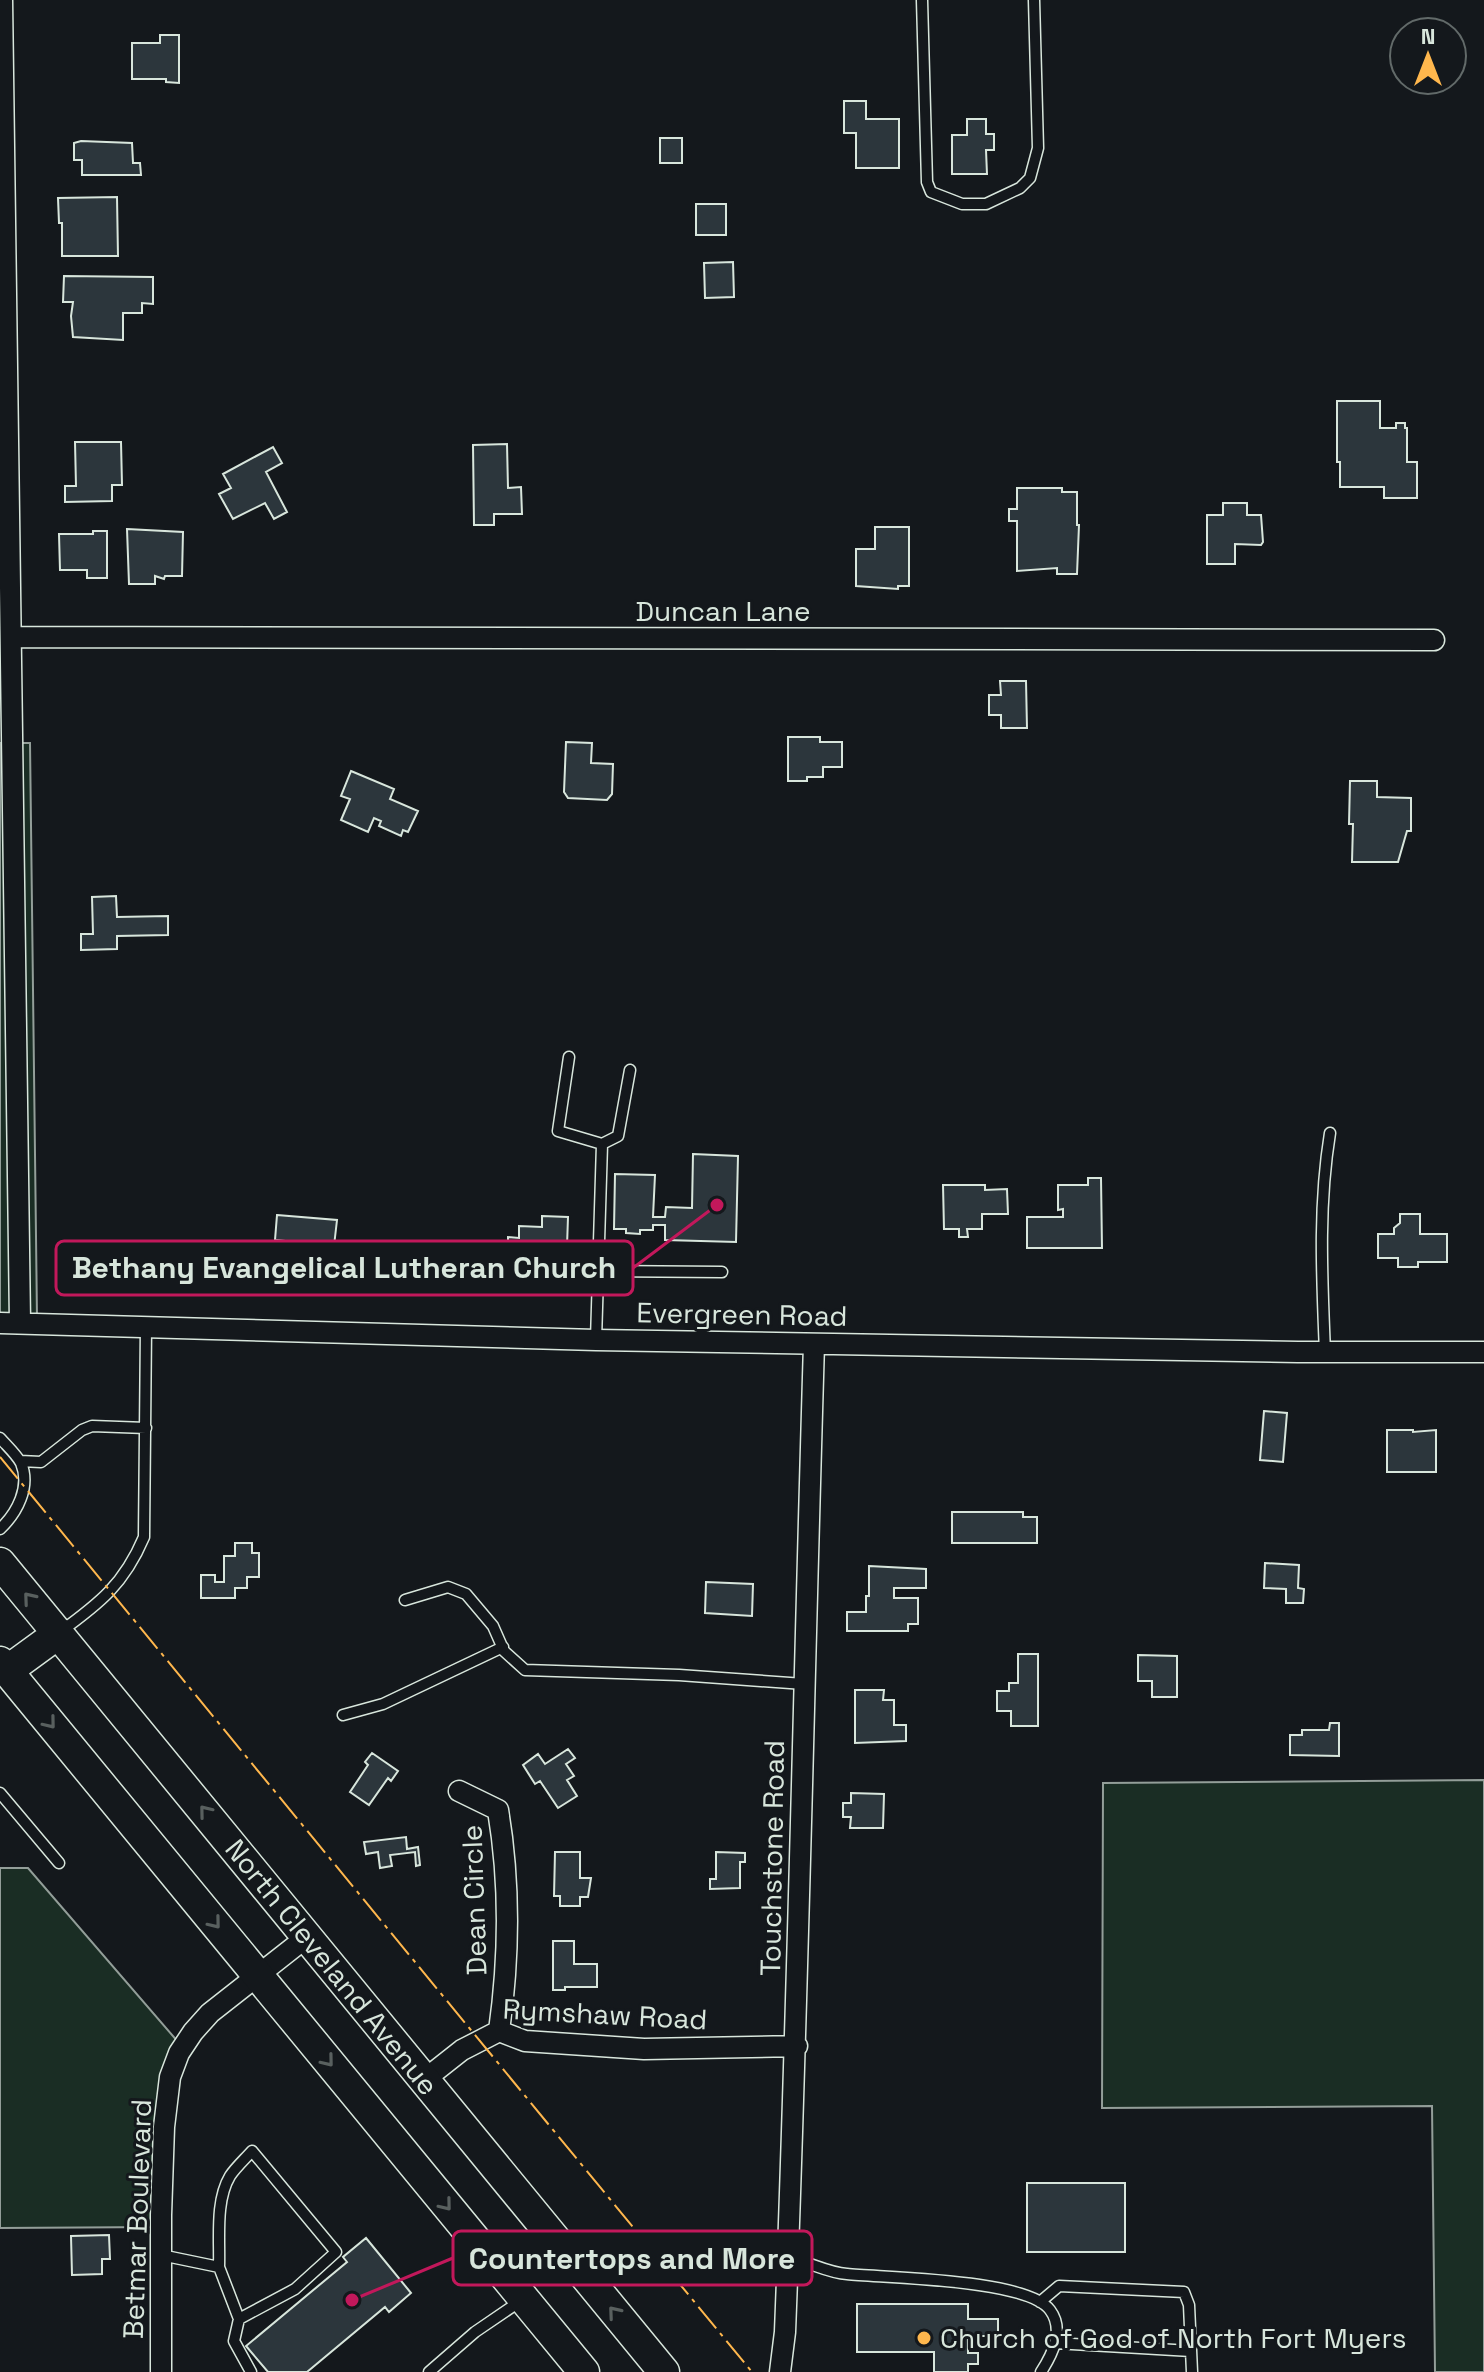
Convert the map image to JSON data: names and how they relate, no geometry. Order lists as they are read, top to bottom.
{
  "streets": {
    "main road": ["North Cleveland Avenue"],
    "street": [
      "Duncan Lane",
      "Evergreen Road",
      "Touchstone Road",
      "Dean Circle",
      "Rymshaw Road",
      "Betmar Boulevard"
    ]
  },
  "crossings": [
    ["Evergreen Road", "Touchstone Road"],
    ["Touchstone Road", "Rymshaw Road"],
    ["Dean Circle", "Rymshaw Road"],
    ["North Cleveland Avenue", "Rymshaw Road"],
    ["North Cleveland Avenue", "Betmar Boulevard"]
  ],
  "places": ["Bethany Evangelical Lutheran Church", "Countertops and More", "Church of God of North Fort Myers"],
  "north": "top"
}
